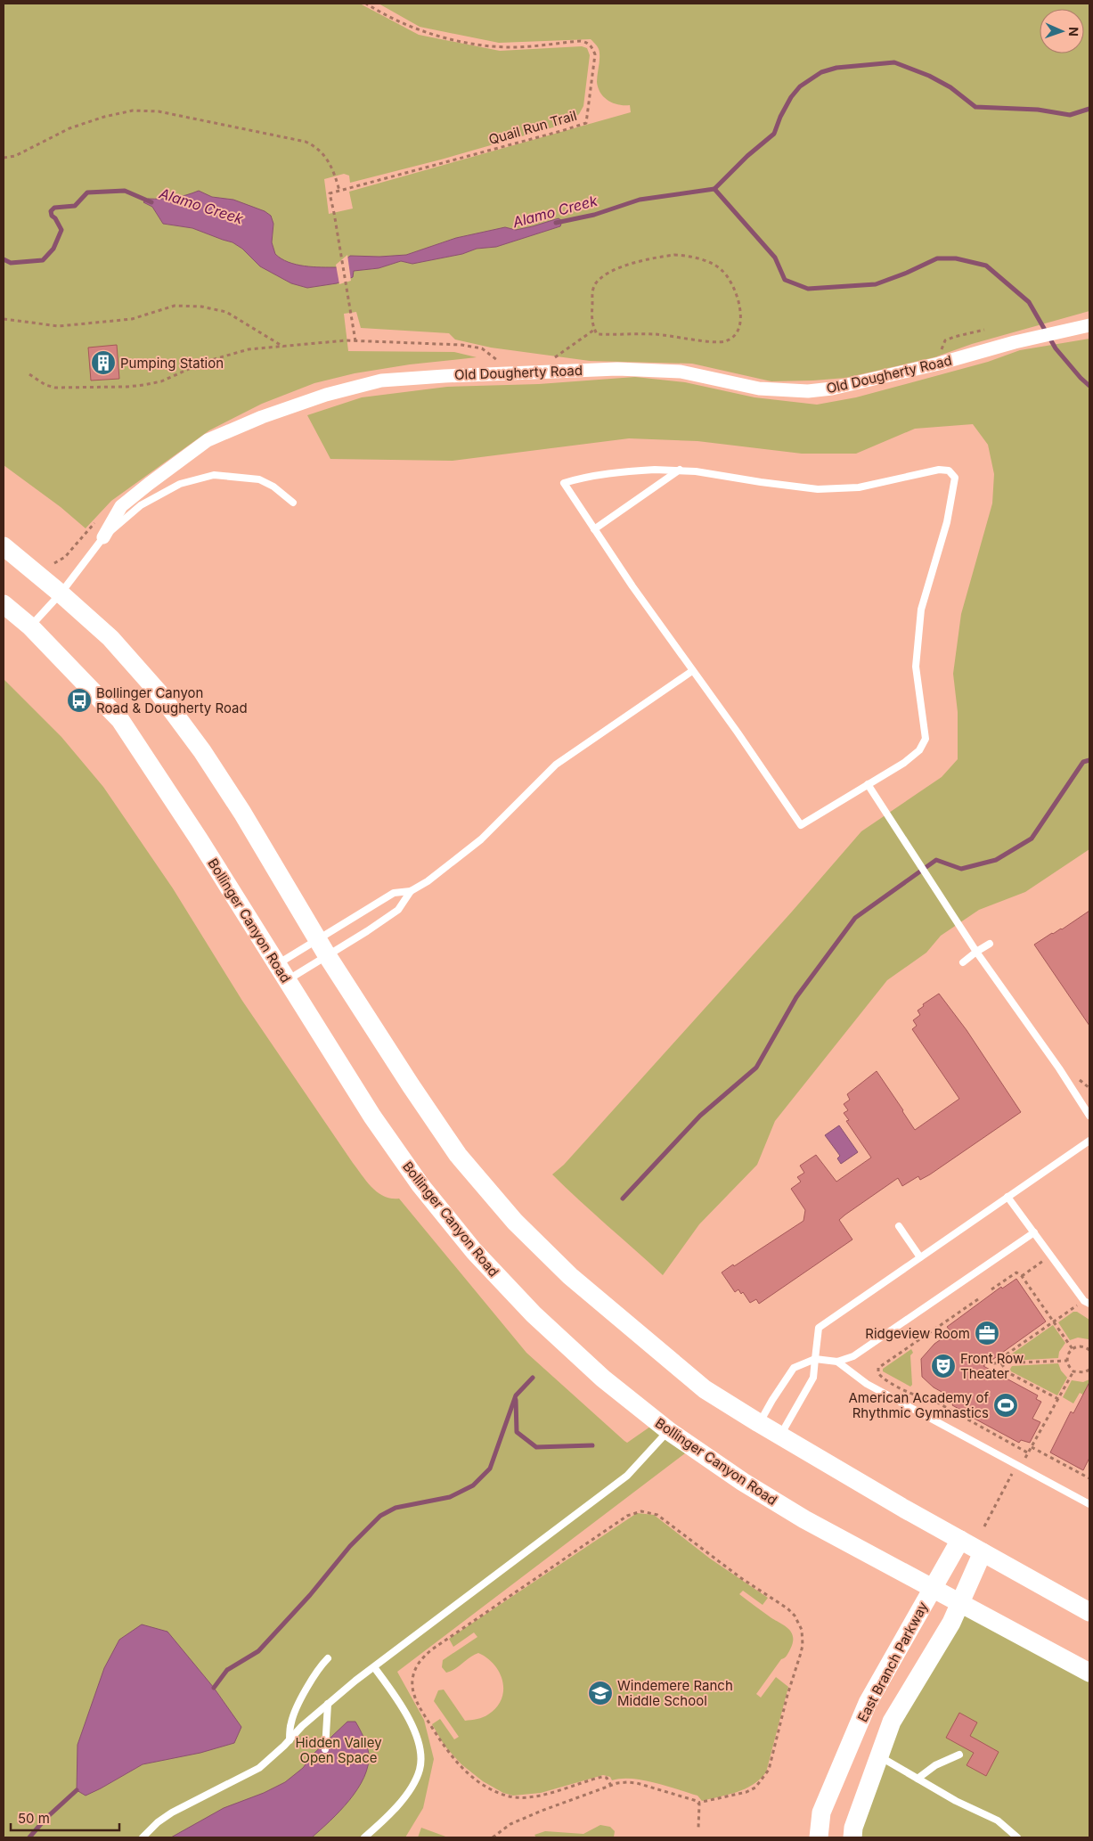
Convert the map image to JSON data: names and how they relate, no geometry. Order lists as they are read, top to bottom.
{
  "streets": {
    "main road": ["Bollinger Canyon Road", "East Branch Parkway"],
    "street": ["Old Dougherty Road"],
    "path": ["Quail Run Trail"]
  },
  "crossings": [
    ["Old Dougherty Road", "Bollinger Canyon Road"],
    ["Bollinger Canyon Road", "East Branch Parkway"]
  ],
  "water": ["Alamo Creek"],
  "parks": ["Hidden Valley Open Space"],
  "places": {
    "building": ["Pumping Station"],
    "bus stop": ["Bollinger Canyon Road & Dougherty Road"],
    "office": ["Ridgeview Room"],
    "theatre": ["Front Row Theater"],
    "sports": ["American Academy of Rhythmic Gymnastics"],
    "school or university": ["Windemere Ranch Middle School"]
  },
  "scale_bar": "50 m",
  "north": "right"
}
